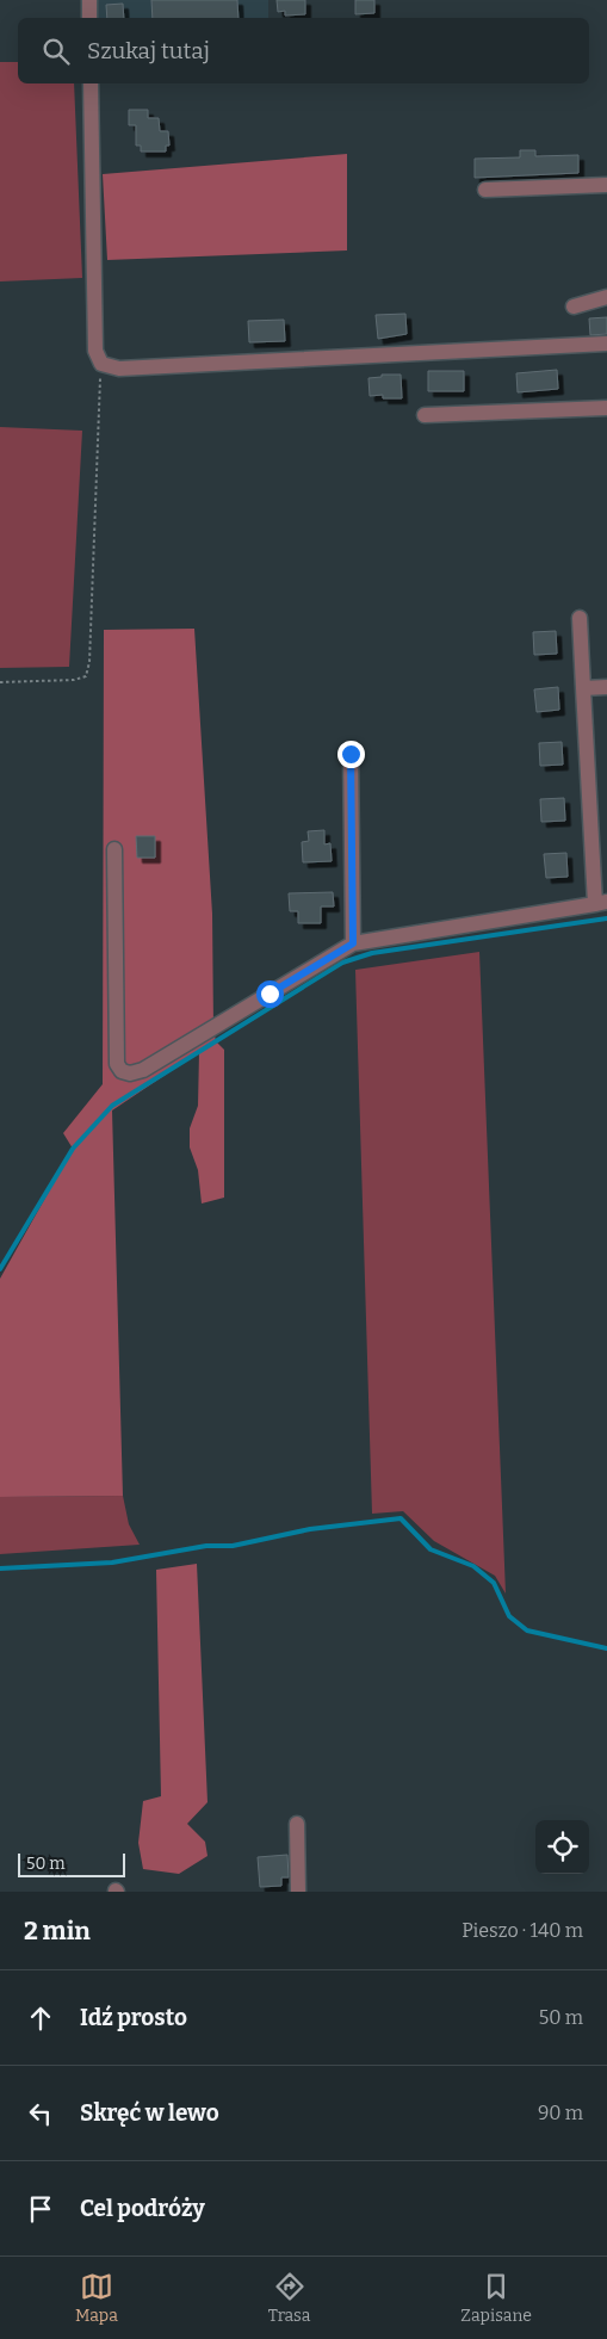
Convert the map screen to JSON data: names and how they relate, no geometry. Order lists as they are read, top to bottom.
{
  "scale_bar": "50 m",
  "page": {
    "search": "Szukaj tutaj",
    "scale": "50 m",
    "heading": ["2 min", "Pieszo · 140 m"],
    "list": [
      ["Idź prosto", "50 m"],
      ["Skręć w lewo", "90 m"],
      "Cel podróży"
    ],
    "nav": ["Mapa", "Trasa", "Zapisane"]
  }
}
